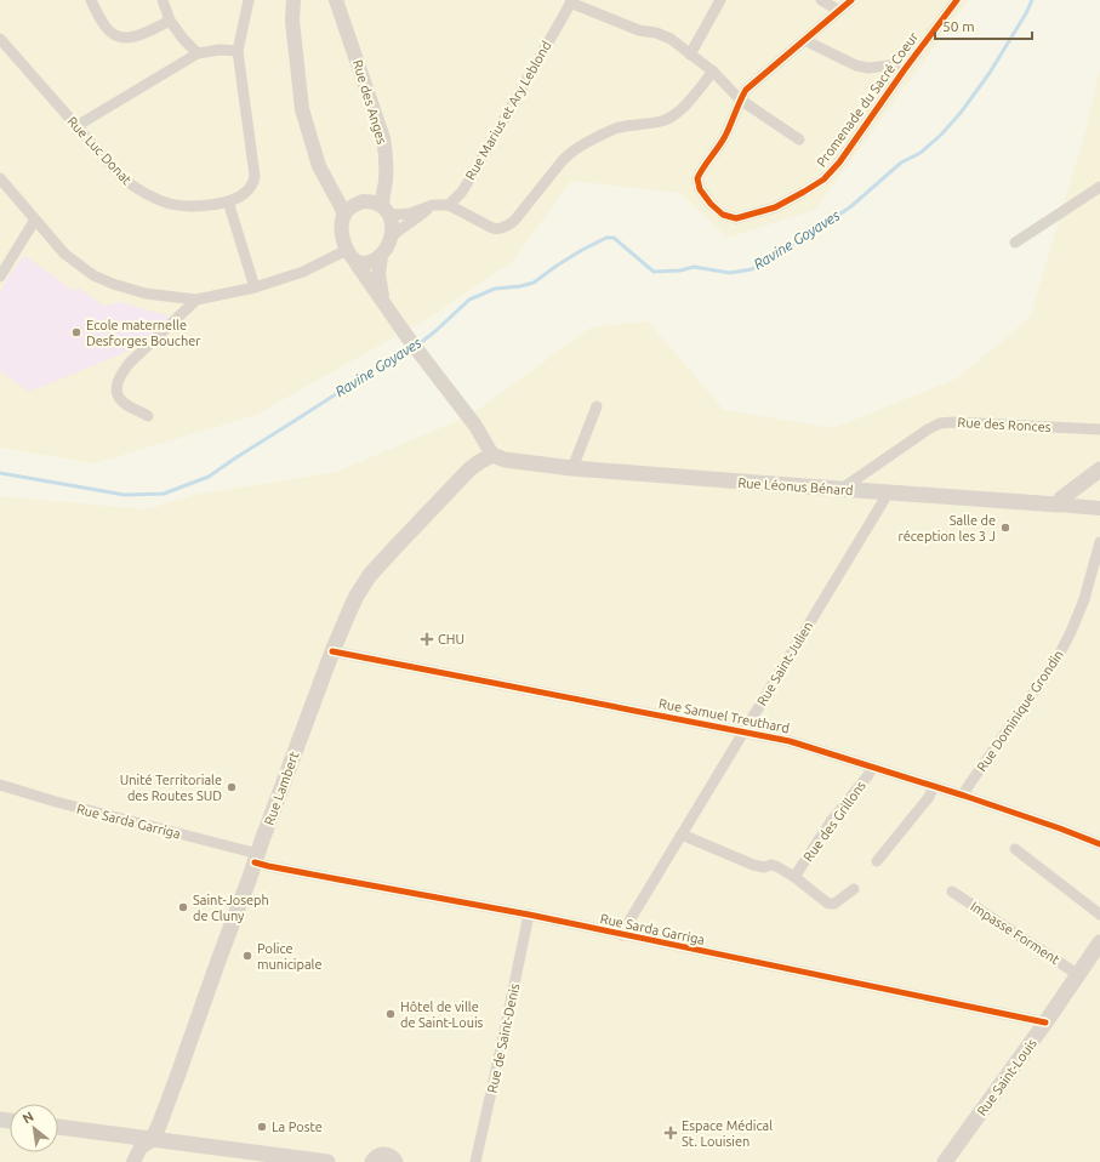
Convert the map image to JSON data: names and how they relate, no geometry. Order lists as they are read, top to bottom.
{
  "streets": {
    "main road": ["Rue Léonus Bénard", "Rue Lambert", "Rue Saint-Louis"],
    "street": [
      "Promenade du Sacré Coeur",
      "Rue des Anges",
      "Rue Marius et Ary Leblond",
      "Rue Luc Donat",
      "Rue des Ronces",
      "Rue Saint-Julien",
      "Rue Dominique Grondin",
      "Rue Samuel Treuthard",
      "Rue Sarda Garriga",
      "Rue des Grillons",
      "Impasse Forment",
      "Rue de Saint-Denis"
    ]
  },
  "crossings": [
    ["Rue des Ronces", "Rue Léonus Bénard"],
    ["Rue Léonus Bénard", "Rue Saint-Julien"],
    ["Rue Léonus Bénard", "Rue Lambert"],
    ["Rue Saint-Julien", "Rue Samuel Treuthard"],
    ["Rue Saint-Julien", "Rue Sarda Garriga"],
    ["Rue Dominique Grondin", "Rue Samuel Treuthard"],
    ["Rue Samuel Treuthard", "Rue Lambert"],
    ["Rue Samuel Treuthard", "Rue des Grillons"],
    ["Rue Lambert", "Rue Sarda Garriga"],
    ["Rue Sarda Garriga", "Rue de Saint-Denis"],
    ["Rue Sarda Garriga", "Rue Saint-Louis"],
    ["Impasse Forment", "Rue Saint-Louis"]
  ],
  "water": ["Ravine Goyaves"],
  "places": {
    "other": [
      "Ecole maternelle Desforges Boucher",
      "Salle de réception les 3 J",
      "Unité Territoriale des Routes SUD",
      "Saint-Joseph de Cluny",
      "Police municipale",
      "Hôtel de ville de Saint-Louis",
      "La Poste"
    ],
    "health": ["CHU", "Espace Médical St. Louisien"]
  },
  "scale_bar": "50 m",
  "north": "top left"
}
